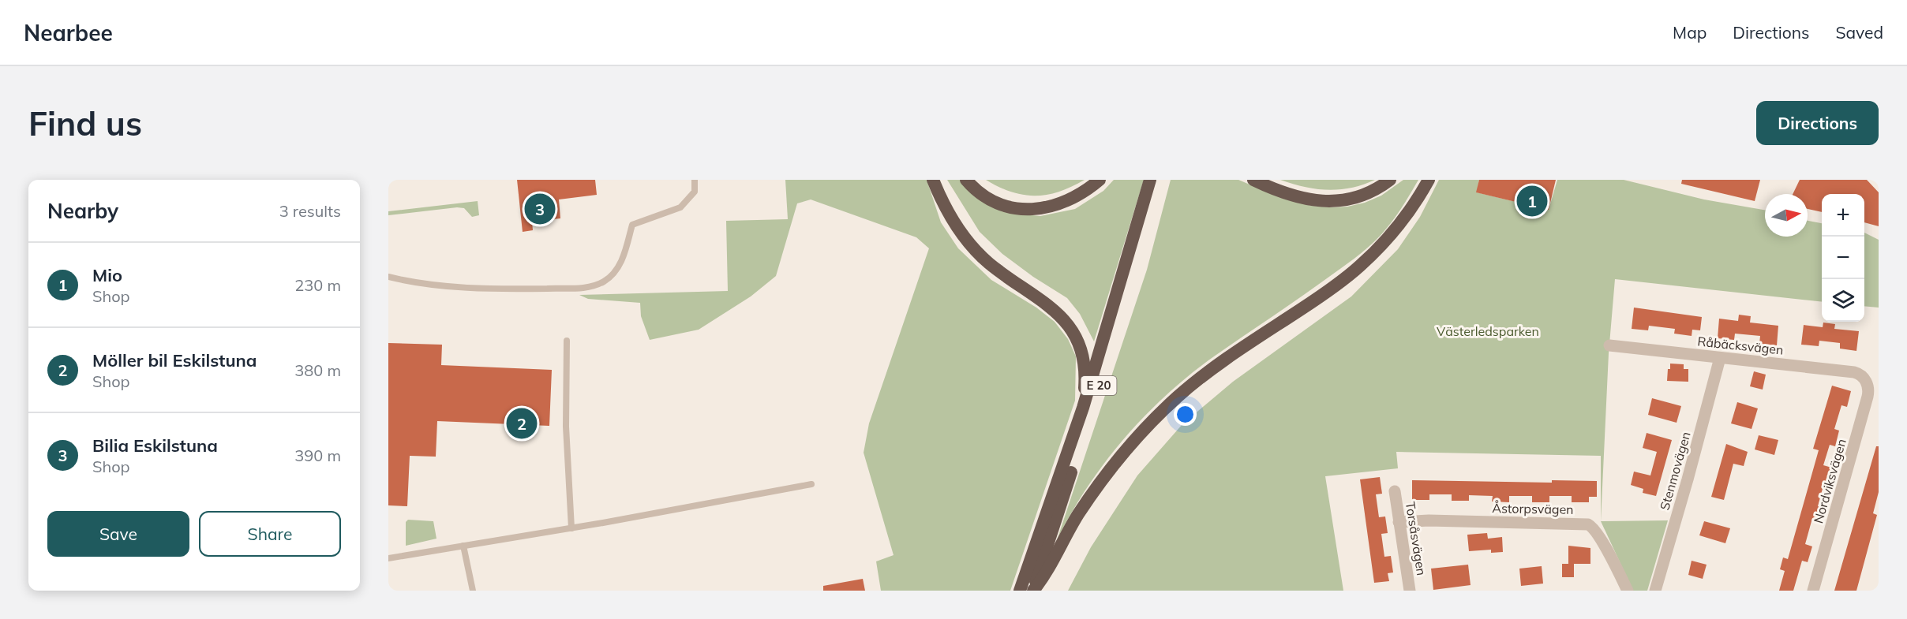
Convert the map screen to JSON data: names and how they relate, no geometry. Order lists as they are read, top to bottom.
{
  "streets": {
    "highway": ["E 20"],
    "street": [
      "Råbäcksvägen",
      "Stenmovägen",
      "Nordviksvägen",
      "Åstorpsvägen",
      "Torsåsvägen"
    ]
  },
  "crossings": [
    ["Råbäcksvägen", "Stenmovägen"],
    ["Råbäcksvägen", "Nordviksvägen"],
    ["Åstorpsvägen", "Torsåsvägen"]
  ],
  "parks": ["Västerledsparken"],
  "north": "right",
  "page": {
    "header": "Nearbee",
    "nav": ["Map", "Directions", "Saved"],
    "buttons": [
      "Directions",
      ["Save", "Share"]
    ],
    "title": "Find us",
    "heading": ["Nearby", "3 results"],
    "pins": ["1", "3", "2"],
    "map_buttons": ["+", "−"],
    "list": [
      {
        "mark": "1",
        "name": "Mio",
        "note": "Shop",
        "value": "230 m"
      },
      {
        "mark": "2",
        "name": "Möller bil Eskilstuna",
        "note": "Shop",
        "value": "380 m"
      },
      {
        "mark": "3",
        "name": "Bilia Eskilstuna",
        "note": "Shop",
        "value": "390 m"
      }
    ]
  }
}
